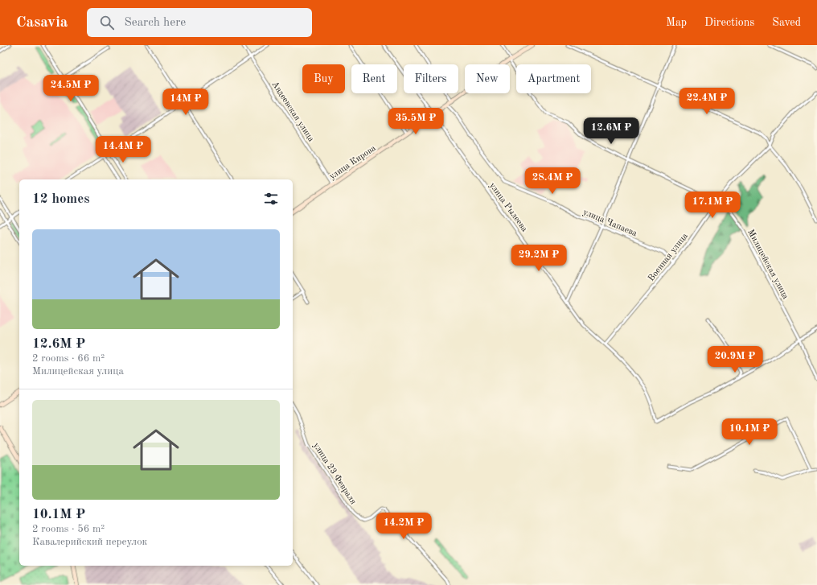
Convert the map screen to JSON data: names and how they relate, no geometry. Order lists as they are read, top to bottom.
{
  "streets": {
    "main road": ["улица Кирова"],
    "street": [
      "Авдеевская улица",
      "улица Рылеева",
      "улица Чапаева",
      "Военная улица",
      "Милицейская улица",
      "улица 23 Февраля"
    ]
  },
  "crossings": [
    ["Авдеевская улица", "улица Кирова"],
    ["улица Кирова", "улица Рылеева"],
    ["улица Кирова", "улица Чапаева"],
    ["улица Кирова", "Милицейская улица"],
    ["улица Рылеева", "Военная улица"],
    ["улица Чапаева", "Военная улица"],
    ["Военная улица", "Милицейская улица"]
  ],
  "page": {
    "header": "Casavia",
    "search": "Search here",
    "nav": ["Map", "Directions", "Saved"],
    "chip": [
      "Buy",
      "Rent",
      "Filters",
      "New",
      "Apartment"
    ],
    "price": [
      "24.5M ₽",
      "22.4M ₽",
      "14M ₽",
      "35.5M ₽",
      "12.6M ₽",
      "14.4M ₽",
      "28.4M ₽",
      "17.1M ₽",
      "29.2M ₽",
      "20.9M ₽",
      "10.1M ₽",
      "14.2M ₽"
    ],
    "heading": "12 homes",
    "list": [
      {
        "name": "12.6M ₽",
        "note": "2 rooms · 66 m² · Милицейская улица"
      },
      {
        "name": "10.1M ₽",
        "note": "2 rooms · 56 m² · Кавалерийский переулок"
      }
    ]
  }
}
